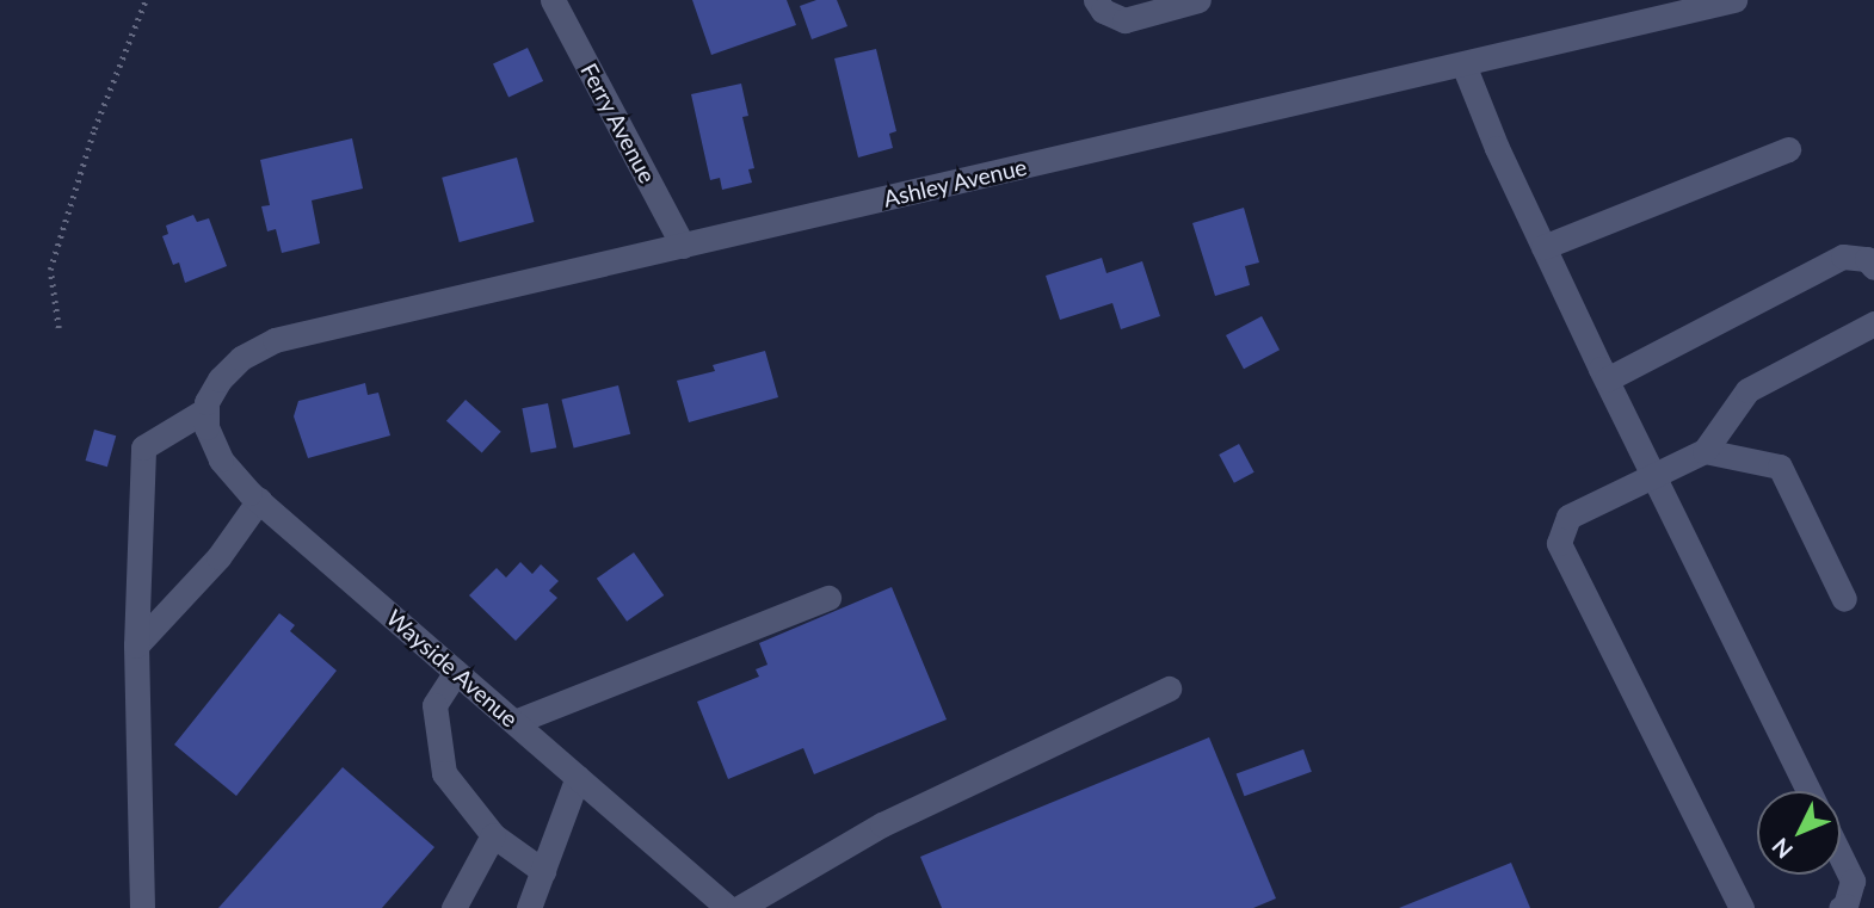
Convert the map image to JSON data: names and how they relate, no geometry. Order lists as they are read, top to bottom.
{
  "streets": {
    "street": ["Ferry Avenue", "Ashley Avenue", "Wayside Avenue"]
  },
  "crossings": [
    ["Ferry Avenue", "Ashley Avenue"],
    ["Ashley Avenue", "Wayside Avenue"]
  ],
  "north": "bottom left"
}
